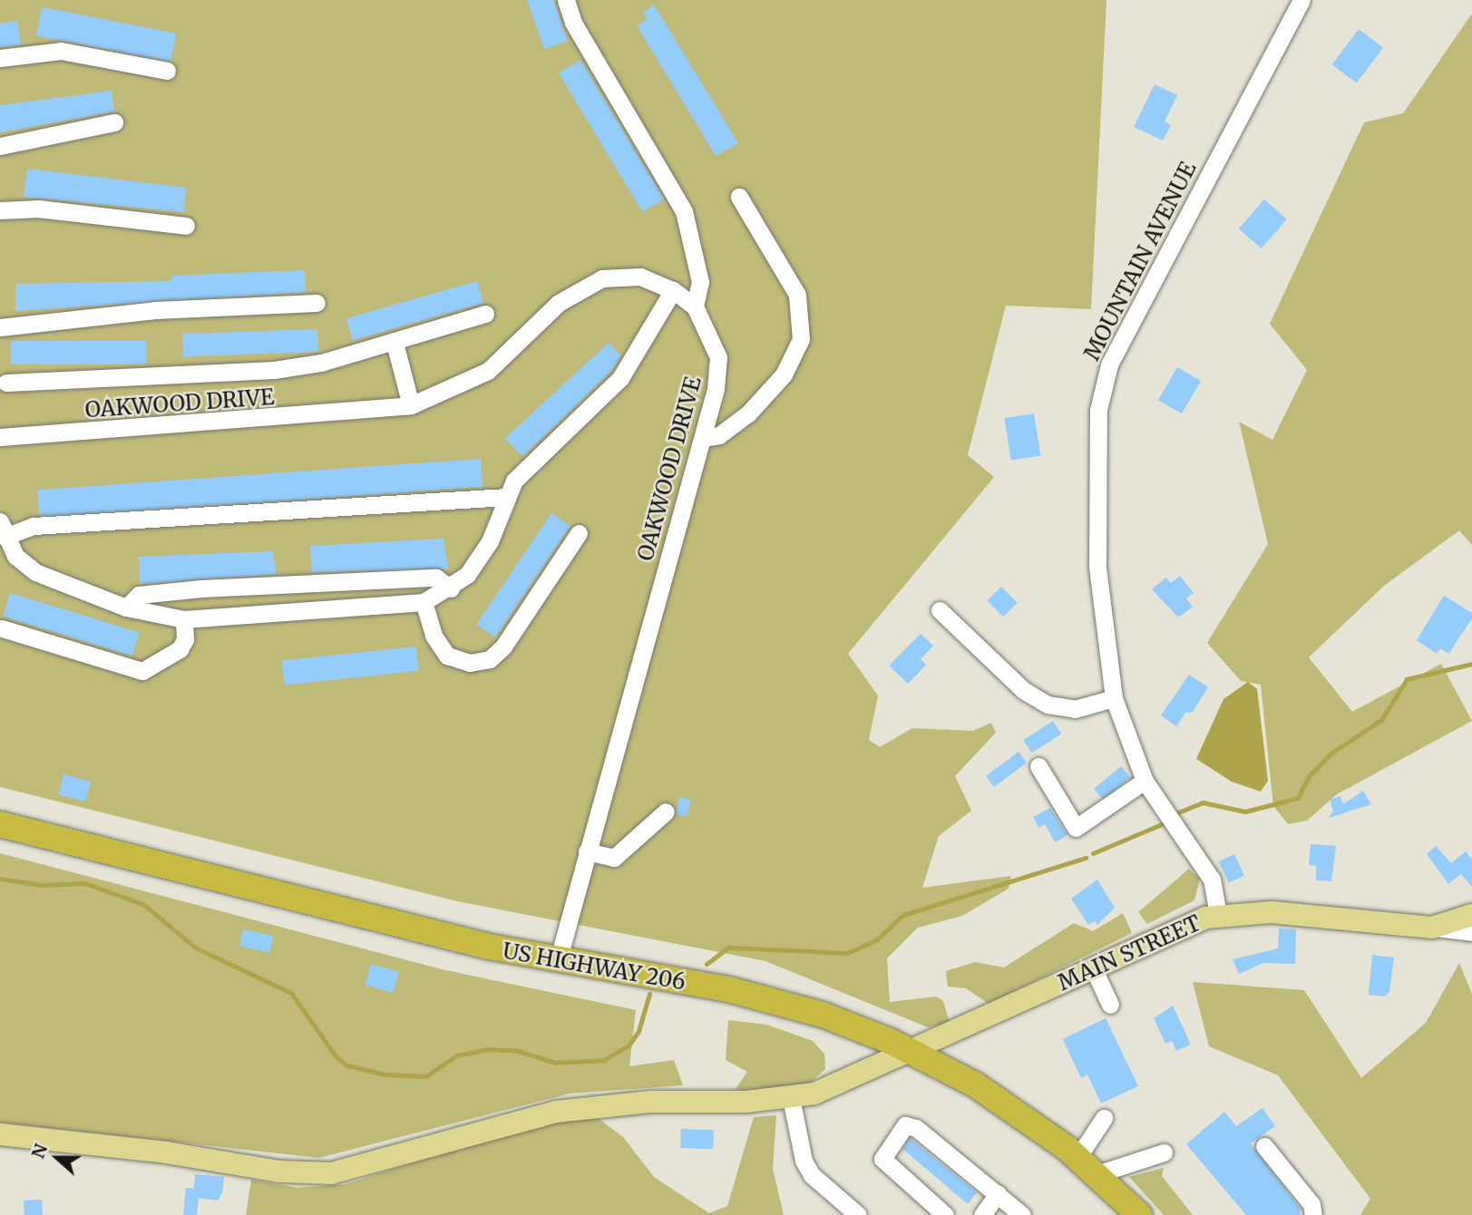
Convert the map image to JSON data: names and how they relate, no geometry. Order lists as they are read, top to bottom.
{
  "streets": {
    "highway": ["US HIGHWAY 206"],
    "main road": ["MAIN STREET"],
    "street": ["MOUNTAIN AVENUE", "OAKWOOD DRIVE"]
  },
  "crossings": [
    ["MOUNTAIN AVENUE", "MAIN STREET"],
    ["OAKWOOD DRIVE", "US HIGHWAY 206"],
    ["MAIN STREET", "US HIGHWAY 206"]
  ],
  "north": "left"
}
